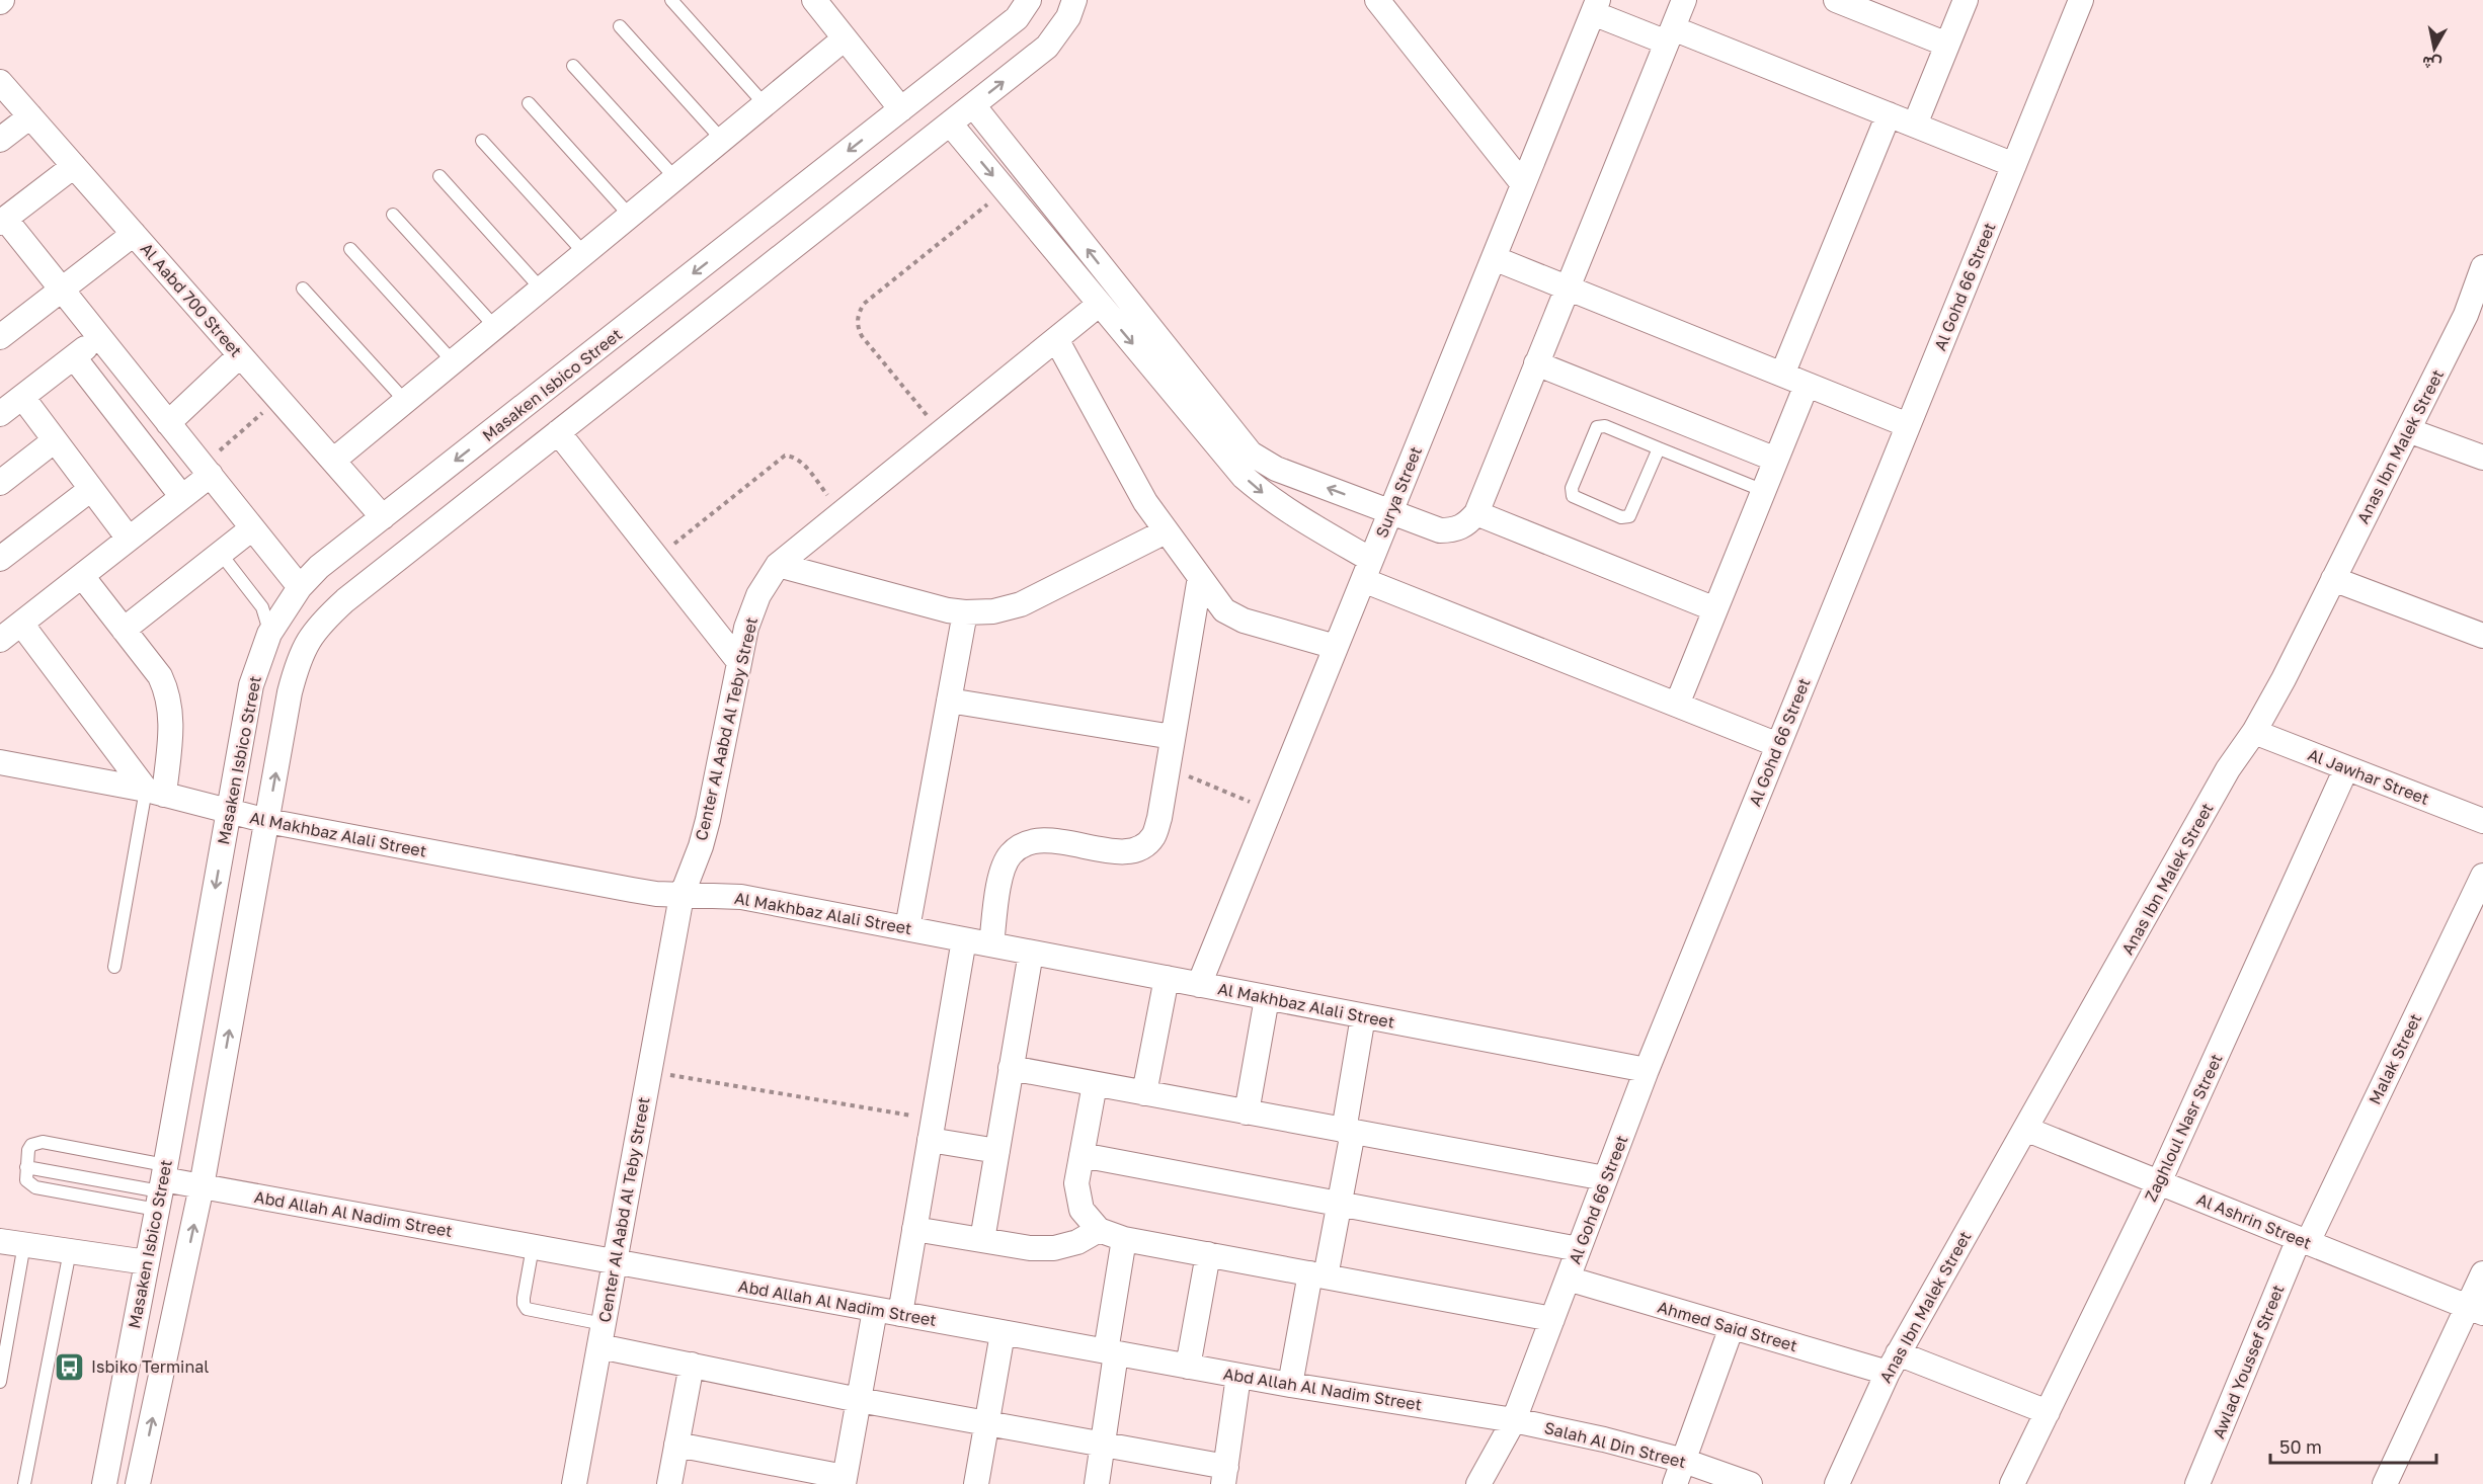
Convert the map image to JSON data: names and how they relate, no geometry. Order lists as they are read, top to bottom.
{
  "streets": {
    "street": [
      "Al Gohd 66 Street",
      "Al Aabd 700 Street",
      "Masaken Isbico Street",
      "Anas Ibn Malek Street",
      "Surya Street",
      "Center Al Aabd Al Teby Street",
      "Al Jawhar Street",
      "Al Makhbaz Alali Street",
      "Malak Street",
      "Zaghloul Nasr Street",
      "Abd Allah Al Nadim Street",
      "Al Ashrin Street",
      "Ahmed Said Street",
      "Awlad Youssef Street",
      "Salah Al Din Street"
    ]
  },
  "crossings": [
    ["Al Gohd 66 Street", "Al Makhbaz Alali Street"],
    ["Al Gohd 66 Street", "Abd Allah Al Nadim Street"],
    ["Al Gohd 66 Street", "Ahmed Said Street"],
    ["Al Gohd 66 Street", "Salah Al Din Street"],
    ["Al Aabd 700 Street", "Masaken Isbico Street"],
    ["Masaken Isbico Street", "Al Makhbaz Alali Street"],
    ["Masaken Isbico Street", "Abd Allah Al Nadim Street"],
    ["Anas Ibn Malek Street", "Al Jawhar Street"],
    ["Anas Ibn Malek Street", "Al Ashrin Street"],
    ["Anas Ibn Malek Street", "Ahmed Said Street"],
    ["Surya Street", "Al Makhbaz Alali Street"],
    ["Center Al Aabd Al Teby Street", "Al Makhbaz Alali Street"],
    ["Center Al Aabd Al Teby Street", "Abd Allah Al Nadim Street"],
    ["Al Jawhar Street", "Zaghloul Nasr Street"],
    ["Malak Street", "Al Ashrin Street"],
    ["Malak Street", "Awlad Youssef Street"],
    ["Zaghloul Nasr Street", "Al Ashrin Street"],
    ["Zaghloul Nasr Street", "Ahmed Said Street"],
    ["Abd Allah Al Nadim Street", "Salah Al Din Street"],
    ["Al Ashrin Street", "Awlad Youssef Street"]
  ],
  "places": {
    "bus stop": ["Isbiko Terminal"]
  },
  "scale_bar": "50 m",
  "north": "bottom"
}
